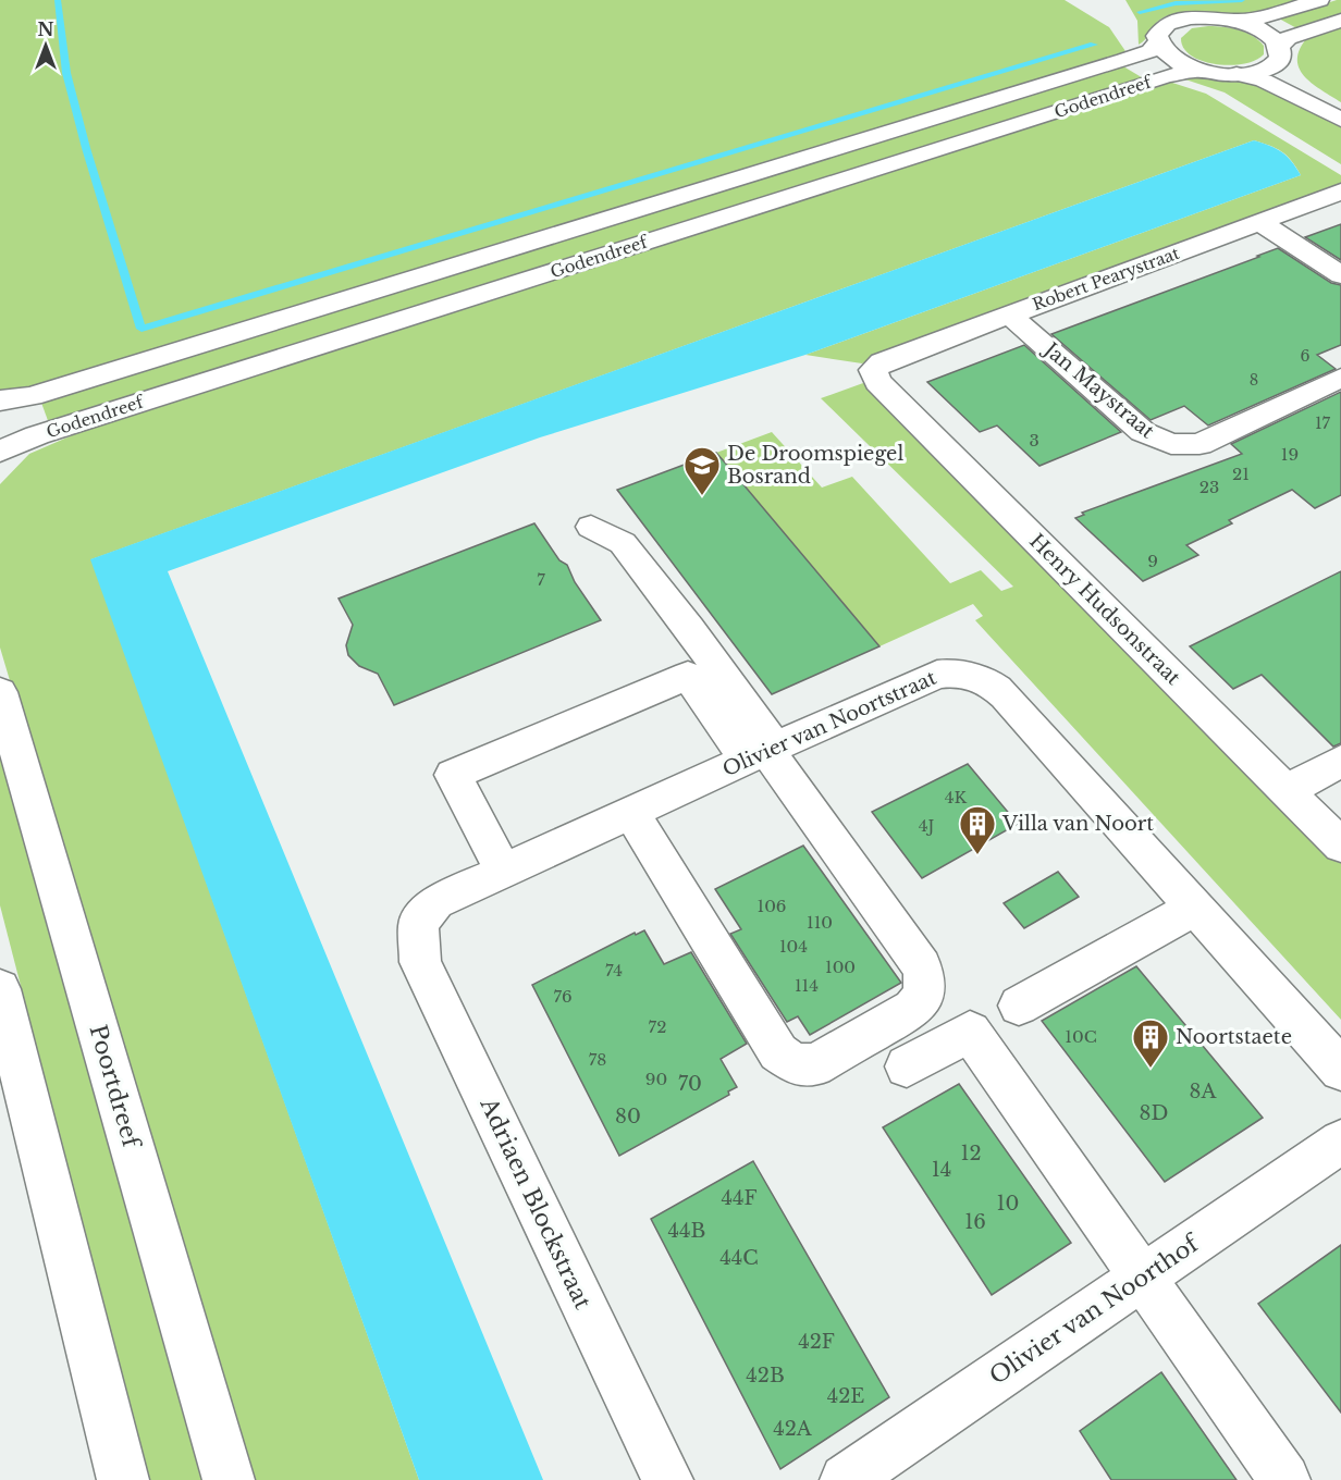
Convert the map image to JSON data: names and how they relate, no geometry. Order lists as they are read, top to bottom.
{
  "streets": {
    "main road": [
      "Godendreef",
      "Robert Pearystraat",
      "Jan Maystraat",
      "Henry Hudsonstraat",
      "Olivier van Noortstraat",
      "Poortdreef",
      "Adriaen Blockstraat",
      "Olivier van Noorthof"
    ]
  },
  "crossings": [
    ["Robert Pearystraat", "Jan Maystraat"],
    ["Robert Pearystraat", "Henry Hudsonstraat"],
    ["Olivier van Noortstraat", "Adriaen Blockstraat"]
  ],
  "places": {
    "school or university": ["De Droomspiegel Bosrand"],
    "building": ["Villa van Noort", "Noortstaete"]
  },
  "house_numbers": [
    "6",
    "8",
    "17",
    "3",
    "19",
    "21",
    "23",
    "9",
    "7",
    "4K",
    "4J",
    "106",
    "110",
    "104",
    "100",
    "74",
    "114",
    "76",
    "72",
    "10C",
    "78",
    "90",
    "70",
    "8A",
    "8D",
    "80",
    "12",
    "14",
    "44F",
    "10",
    "16",
    "44B",
    "44C",
    "42F",
    "42B",
    "42E",
    "42A"
  ],
  "north": "top"
}
